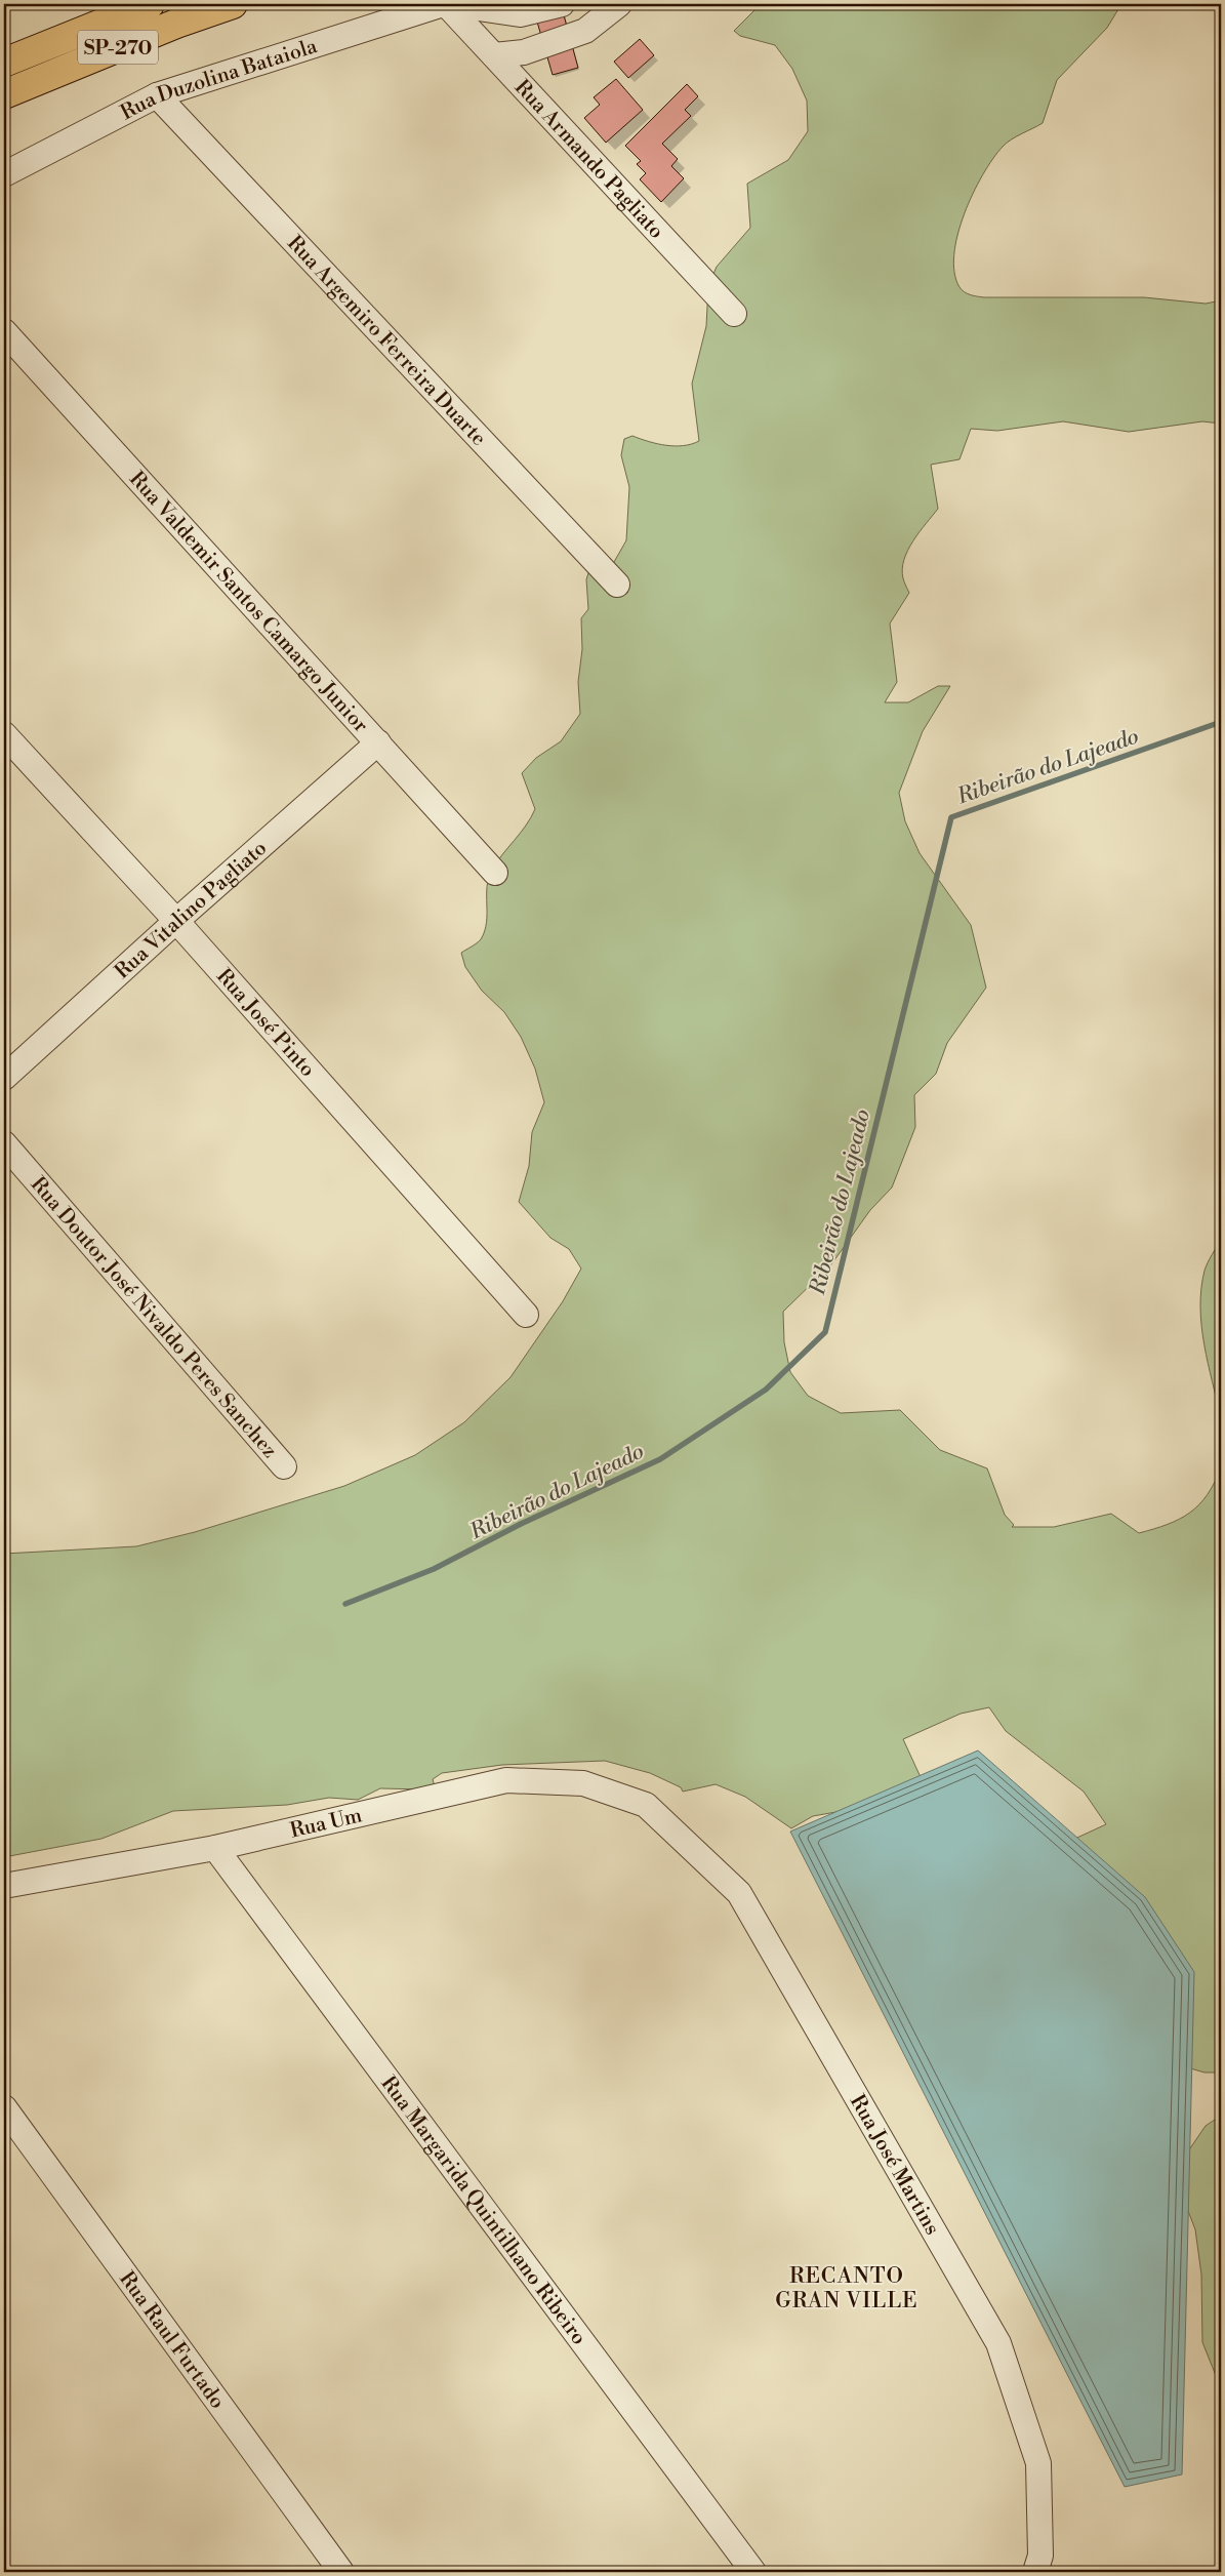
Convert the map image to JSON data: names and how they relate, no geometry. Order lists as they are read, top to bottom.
{
  "streets": {
    "highway": ["SP-270"],
    "street": [
      "Rua Duzolina Bataiola",
      "Rua Armando Pagliato",
      "Rua Argemiro Ferreira Duarte",
      "Rua Valdemir Santos Camargo Junior",
      "Rua Vitalino Pagliato",
      "Rua José Pinto",
      "Rua Doutor José Nivaldo Peres Sanchez",
      "Rua Um",
      "Rua José Martins",
      "Rua Margarida Quintilhano Ribeiro",
      "Rua Raul Furtado"
    ]
  },
  "crossings": [
    ["Rua Duzolina Bataiola", "Rua Armando Pagliato"],
    ["Rua Duzolina Bataiola", "Rua Argemiro Ferreira Duarte"],
    ["Rua Valdemir Santos Camargo Junior", "Rua Vitalino Pagliato"],
    ["Rua Vitalino Pagliato", "Rua José Pinto"],
    ["Rua Um", "Rua José Martins"],
    ["Rua Um", "Rua Margarida Quintilhano Ribeiro"]
  ],
  "districts": ["RECANTO GRAN VILLE"],
  "water": ["Ribeirão do Lajeado"]
}
